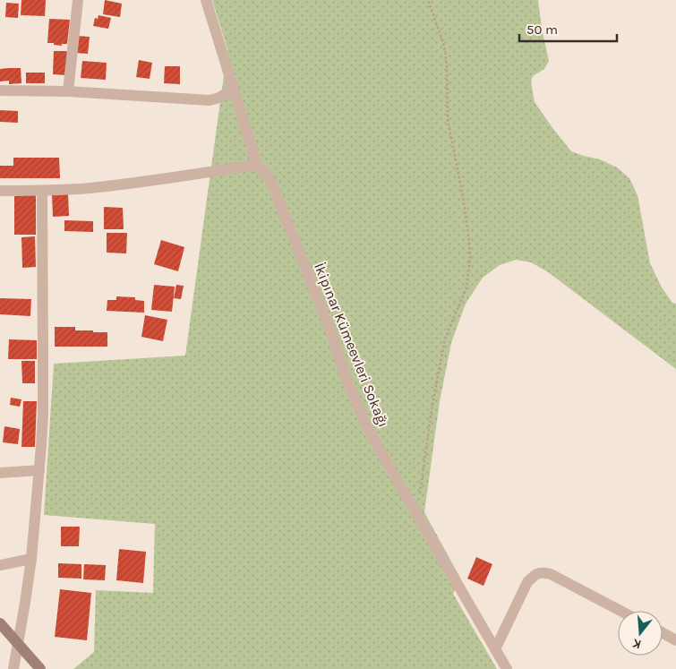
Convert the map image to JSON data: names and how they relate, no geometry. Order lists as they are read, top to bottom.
{
  "streets": {
    "street": ["İkipınar Kümeevleri Sokağı"]
  },
  "scale_bar": "50 m",
  "north": "bottom"
}
